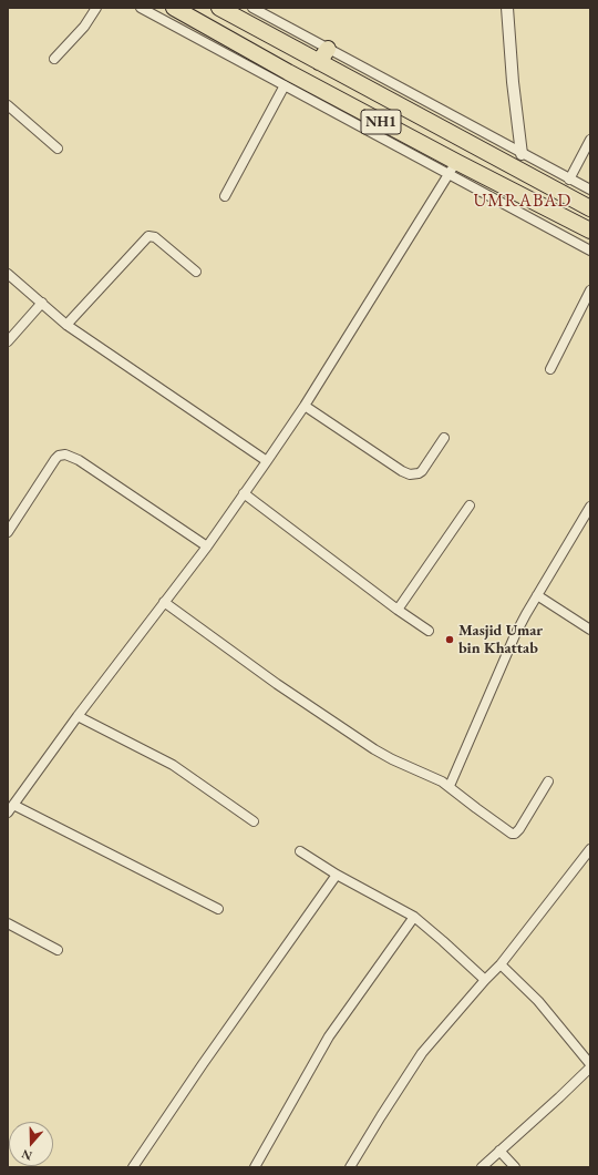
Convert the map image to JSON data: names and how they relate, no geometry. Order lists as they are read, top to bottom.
{
  "streets": {
    "highway": ["NH1"]
  },
  "districts": ["UMRABAD"],
  "places": ["Masjid Umar bin Khattab"],
  "north": "bottom"
}
